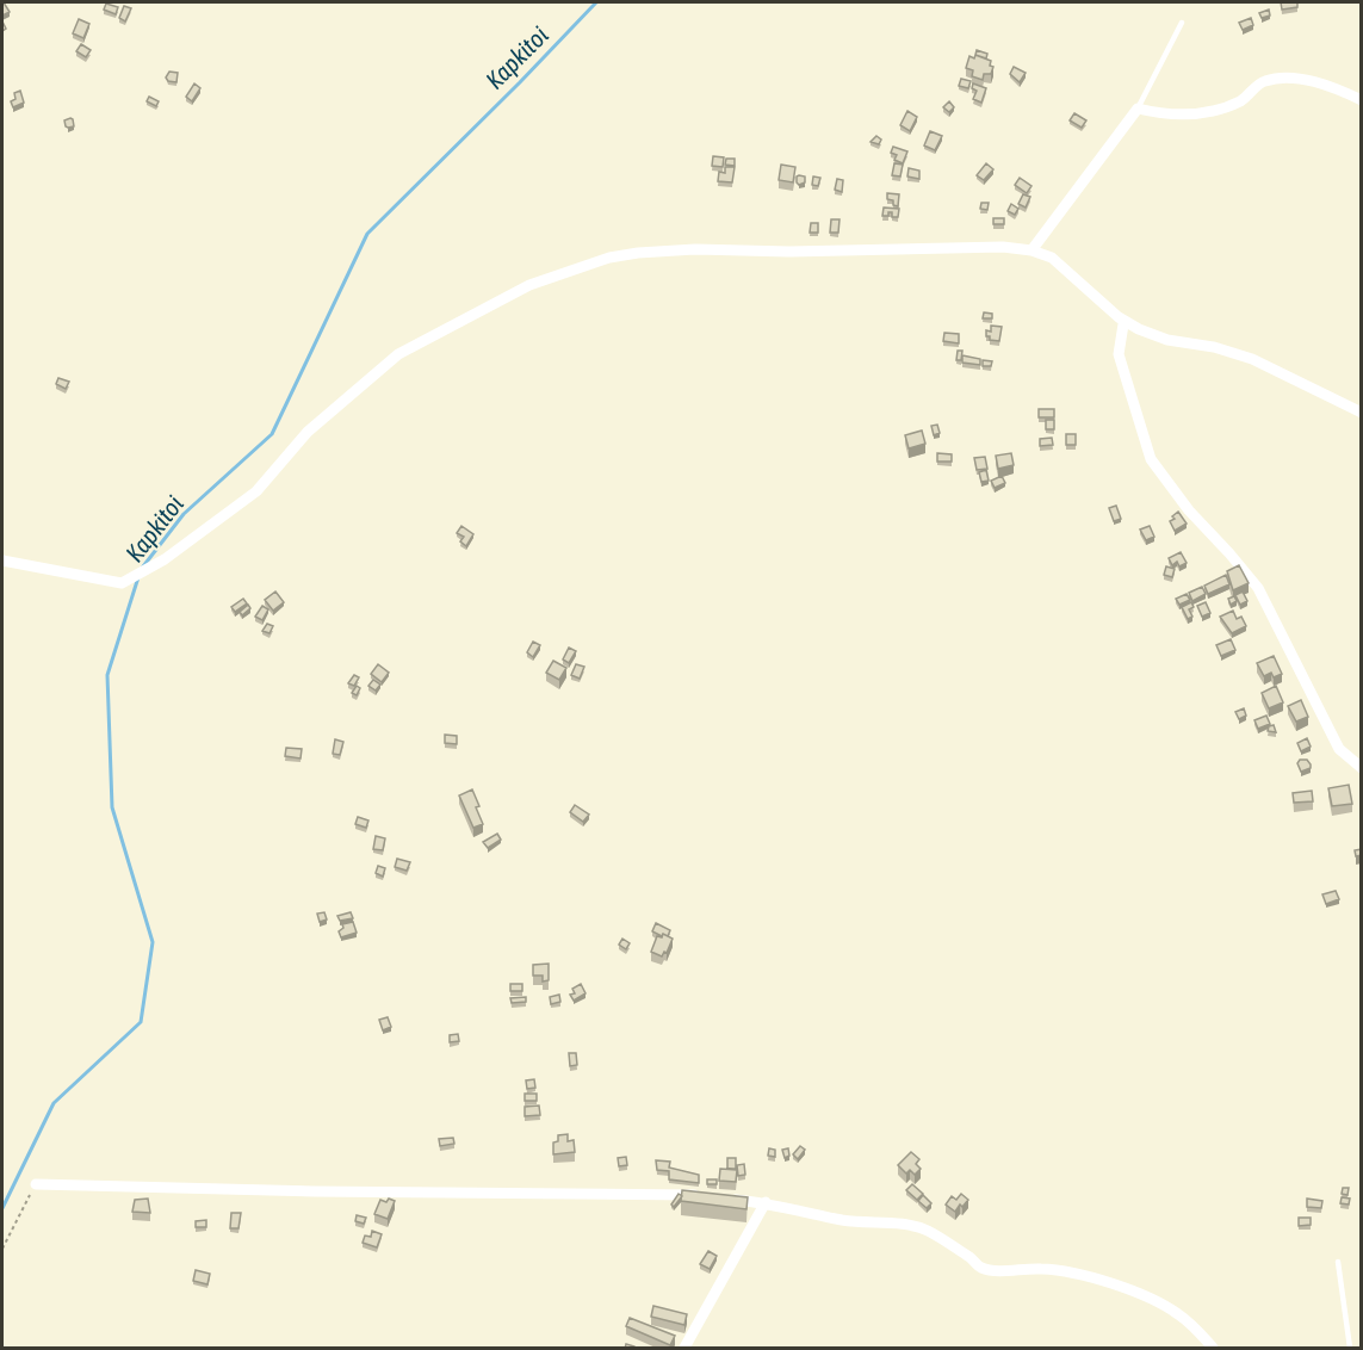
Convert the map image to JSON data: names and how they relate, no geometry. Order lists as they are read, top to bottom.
{
  "water": ["Kapkitoi"]
}
